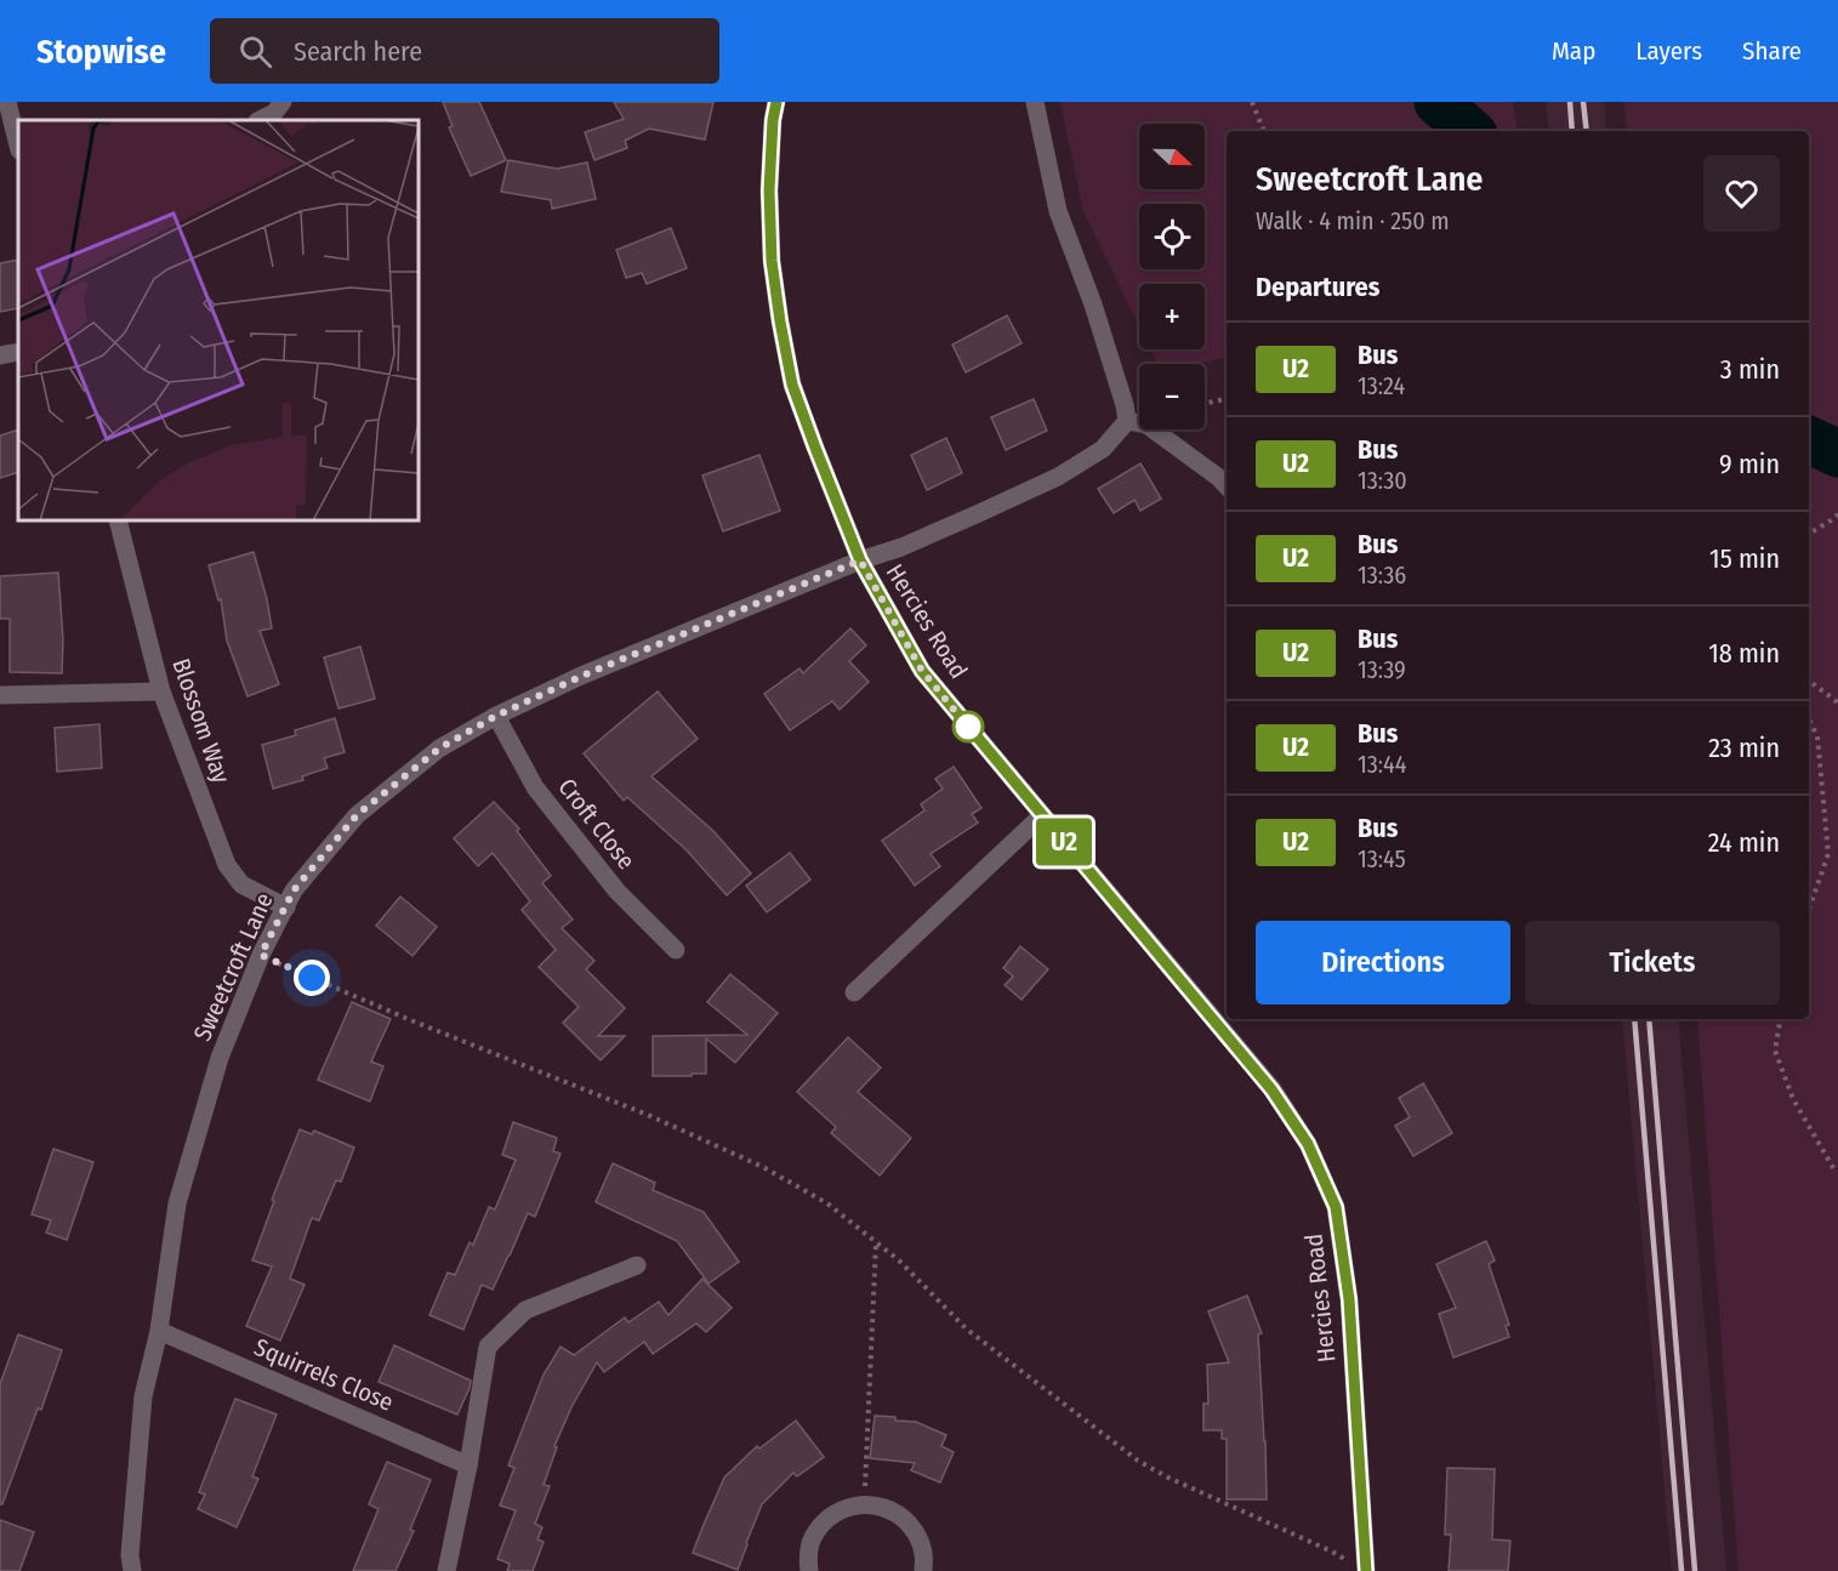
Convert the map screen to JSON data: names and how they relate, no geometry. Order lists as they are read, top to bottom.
{
  "streets": {
    "street": [
      "Hercies Road",
      "Blossom Way",
      "Croft Close",
      "Sweetcroft Lane",
      "Squirrels Close"
    ]
  },
  "crossings": [
    ["Hercies Road", "Sweetcroft Lane"],
    ["Blossom Way", "Sweetcroft Lane"],
    ["Croft Close", "Sweetcroft Lane"],
    ["Sweetcroft Lane", "Squirrels Close"]
  ],
  "lines": ["bus line U2"],
  "north": "right",
  "page": {
    "header": "Stopwise",
    "search": "Search here",
    "nav": ["Map", "Layers", "Share"],
    "on_map": "U2",
    "map_buttons": ["+", "−"],
    "heading": [
      ["Sweetcroft Lane", "Walk · 4 min · 250 m"],
      "Departures"
    ],
    "list": [
      {
        "mark": "U2",
        "name": "Bus",
        "note": "13:24",
        "value": "3 min"
      },
      {
        "mark": "U2",
        "name": "Bus",
        "note": "13:30",
        "value": "9 min"
      },
      {
        "mark": "U2",
        "name": "Bus",
        "note": "13:36",
        "value": "15 min"
      },
      {
        "mark": "U2",
        "name": "Bus",
        "note": "13:39",
        "value": "18 min"
      },
      {
        "mark": "U2",
        "name": "Bus",
        "note": "13:44",
        "value": "23 min"
      },
      {
        "mark": "U2",
        "name": "Bus",
        "note": "13:45",
        "value": "24 min"
      }
    ],
    "buttons": ["Directions", "Tickets"]
  }
}
